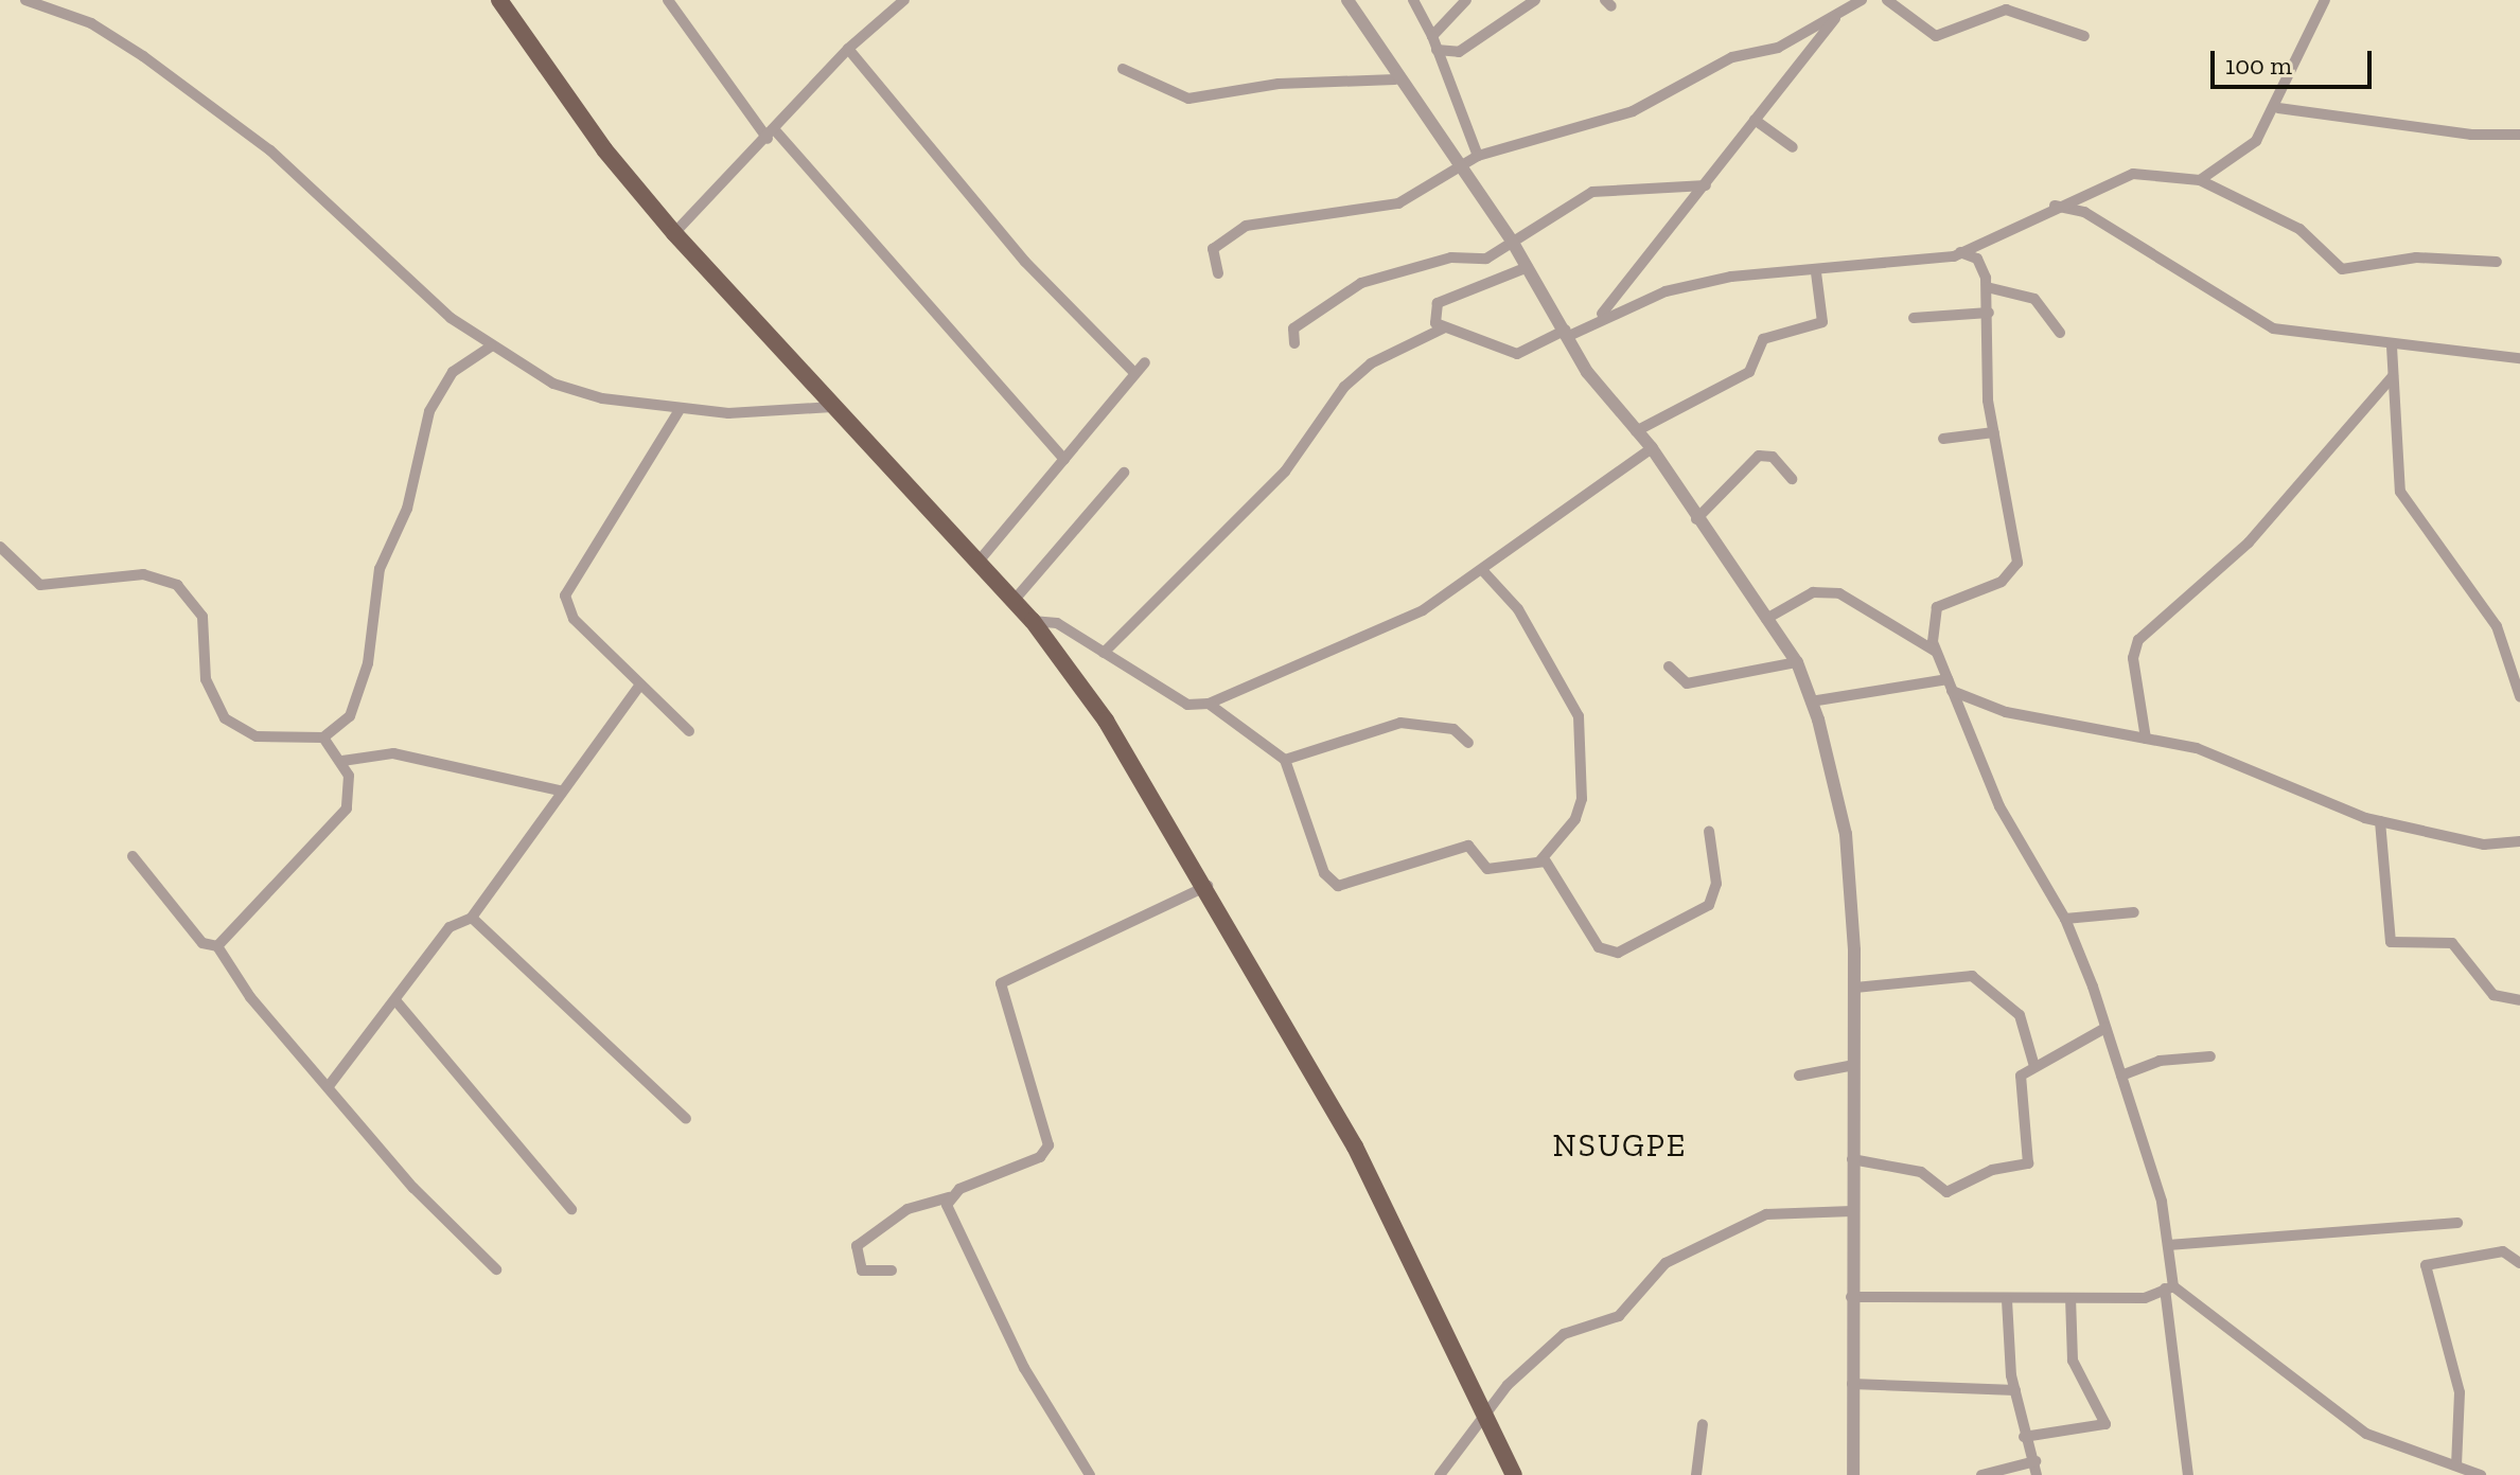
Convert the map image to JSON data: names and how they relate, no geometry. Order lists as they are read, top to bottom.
{
  "districts": ["NSUGPE"],
  "scale_bar": "100 m"
}
